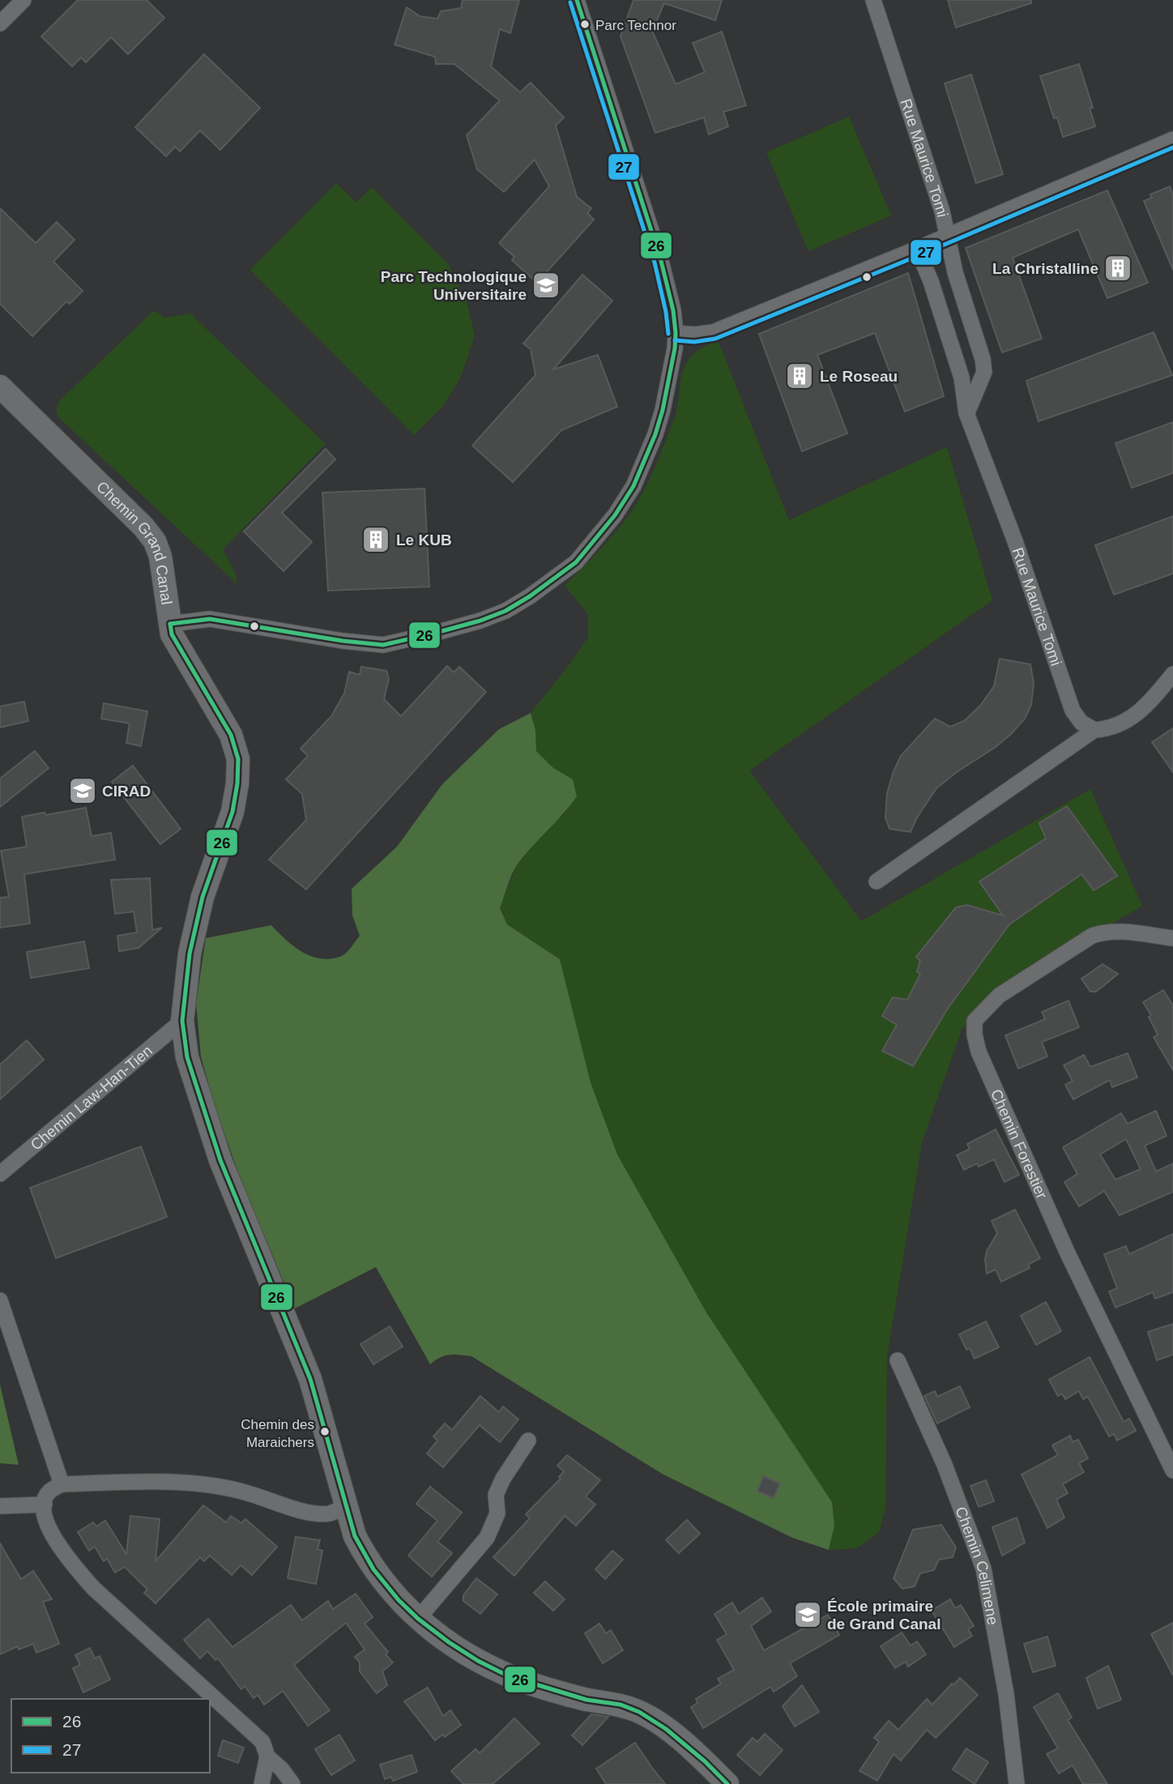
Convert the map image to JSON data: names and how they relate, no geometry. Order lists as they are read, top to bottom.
{
  "streets": {
    "street": [
      "Rue Maurice Tomi",
      "Chemin Grand Canal",
      "Chemin Law-Han-Tien",
      "Chemin Forestier",
      "Chemin Celimene"
    ]
  },
  "crossings": [
    ["Chemin Grand Canal", "Chemin Law-Han-Tien"]
  ],
  "places": {
    "other": ["Parc Technor", "Chemin des Maraichers"],
    "building": ["La Christalline", "Le Roseau", "Le KUB"],
    "school or university": ["Parc Technologique Universitaire", "CIRAD", "École primaire de Grand Canal"]
  },
  "lines": ["transit line 26", "transit line 27"],
  "legend": ["26", "27"]
}
